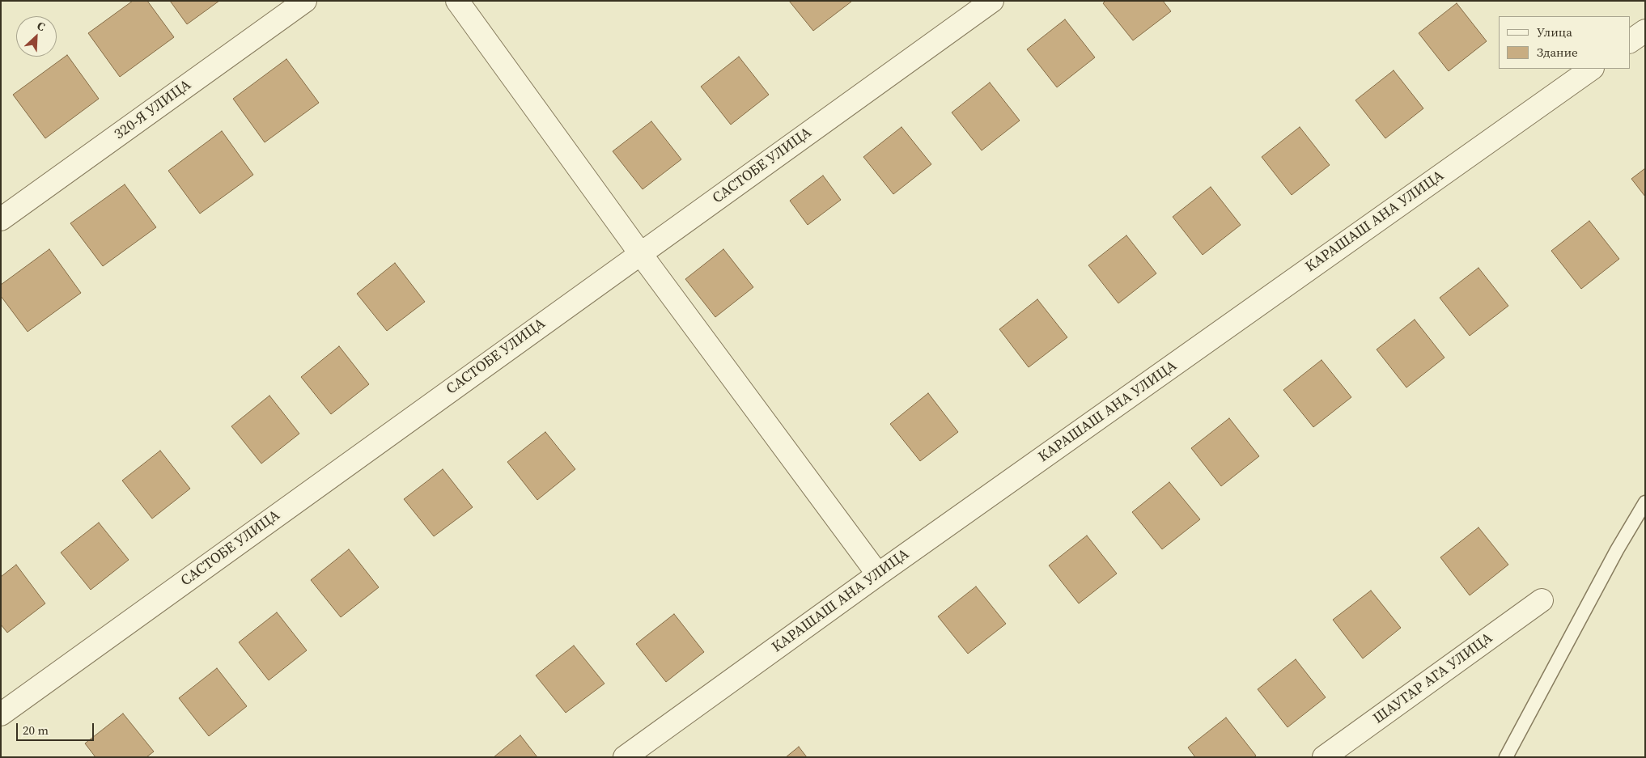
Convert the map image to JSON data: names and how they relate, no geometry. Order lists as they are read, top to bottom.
{
  "streets": {
    "street": [
      "320-Я УЛИЦА",
      "САСТОБЕ УЛИЦА",
      "КАРАШАШ АНА УЛИЦА",
      "ШАУГАР АГА УЛИЦА"
    ]
  },
  "legend": ["Улица", "Здание"],
  "scale_bar": "20 m",
  "north": "top right"
}
